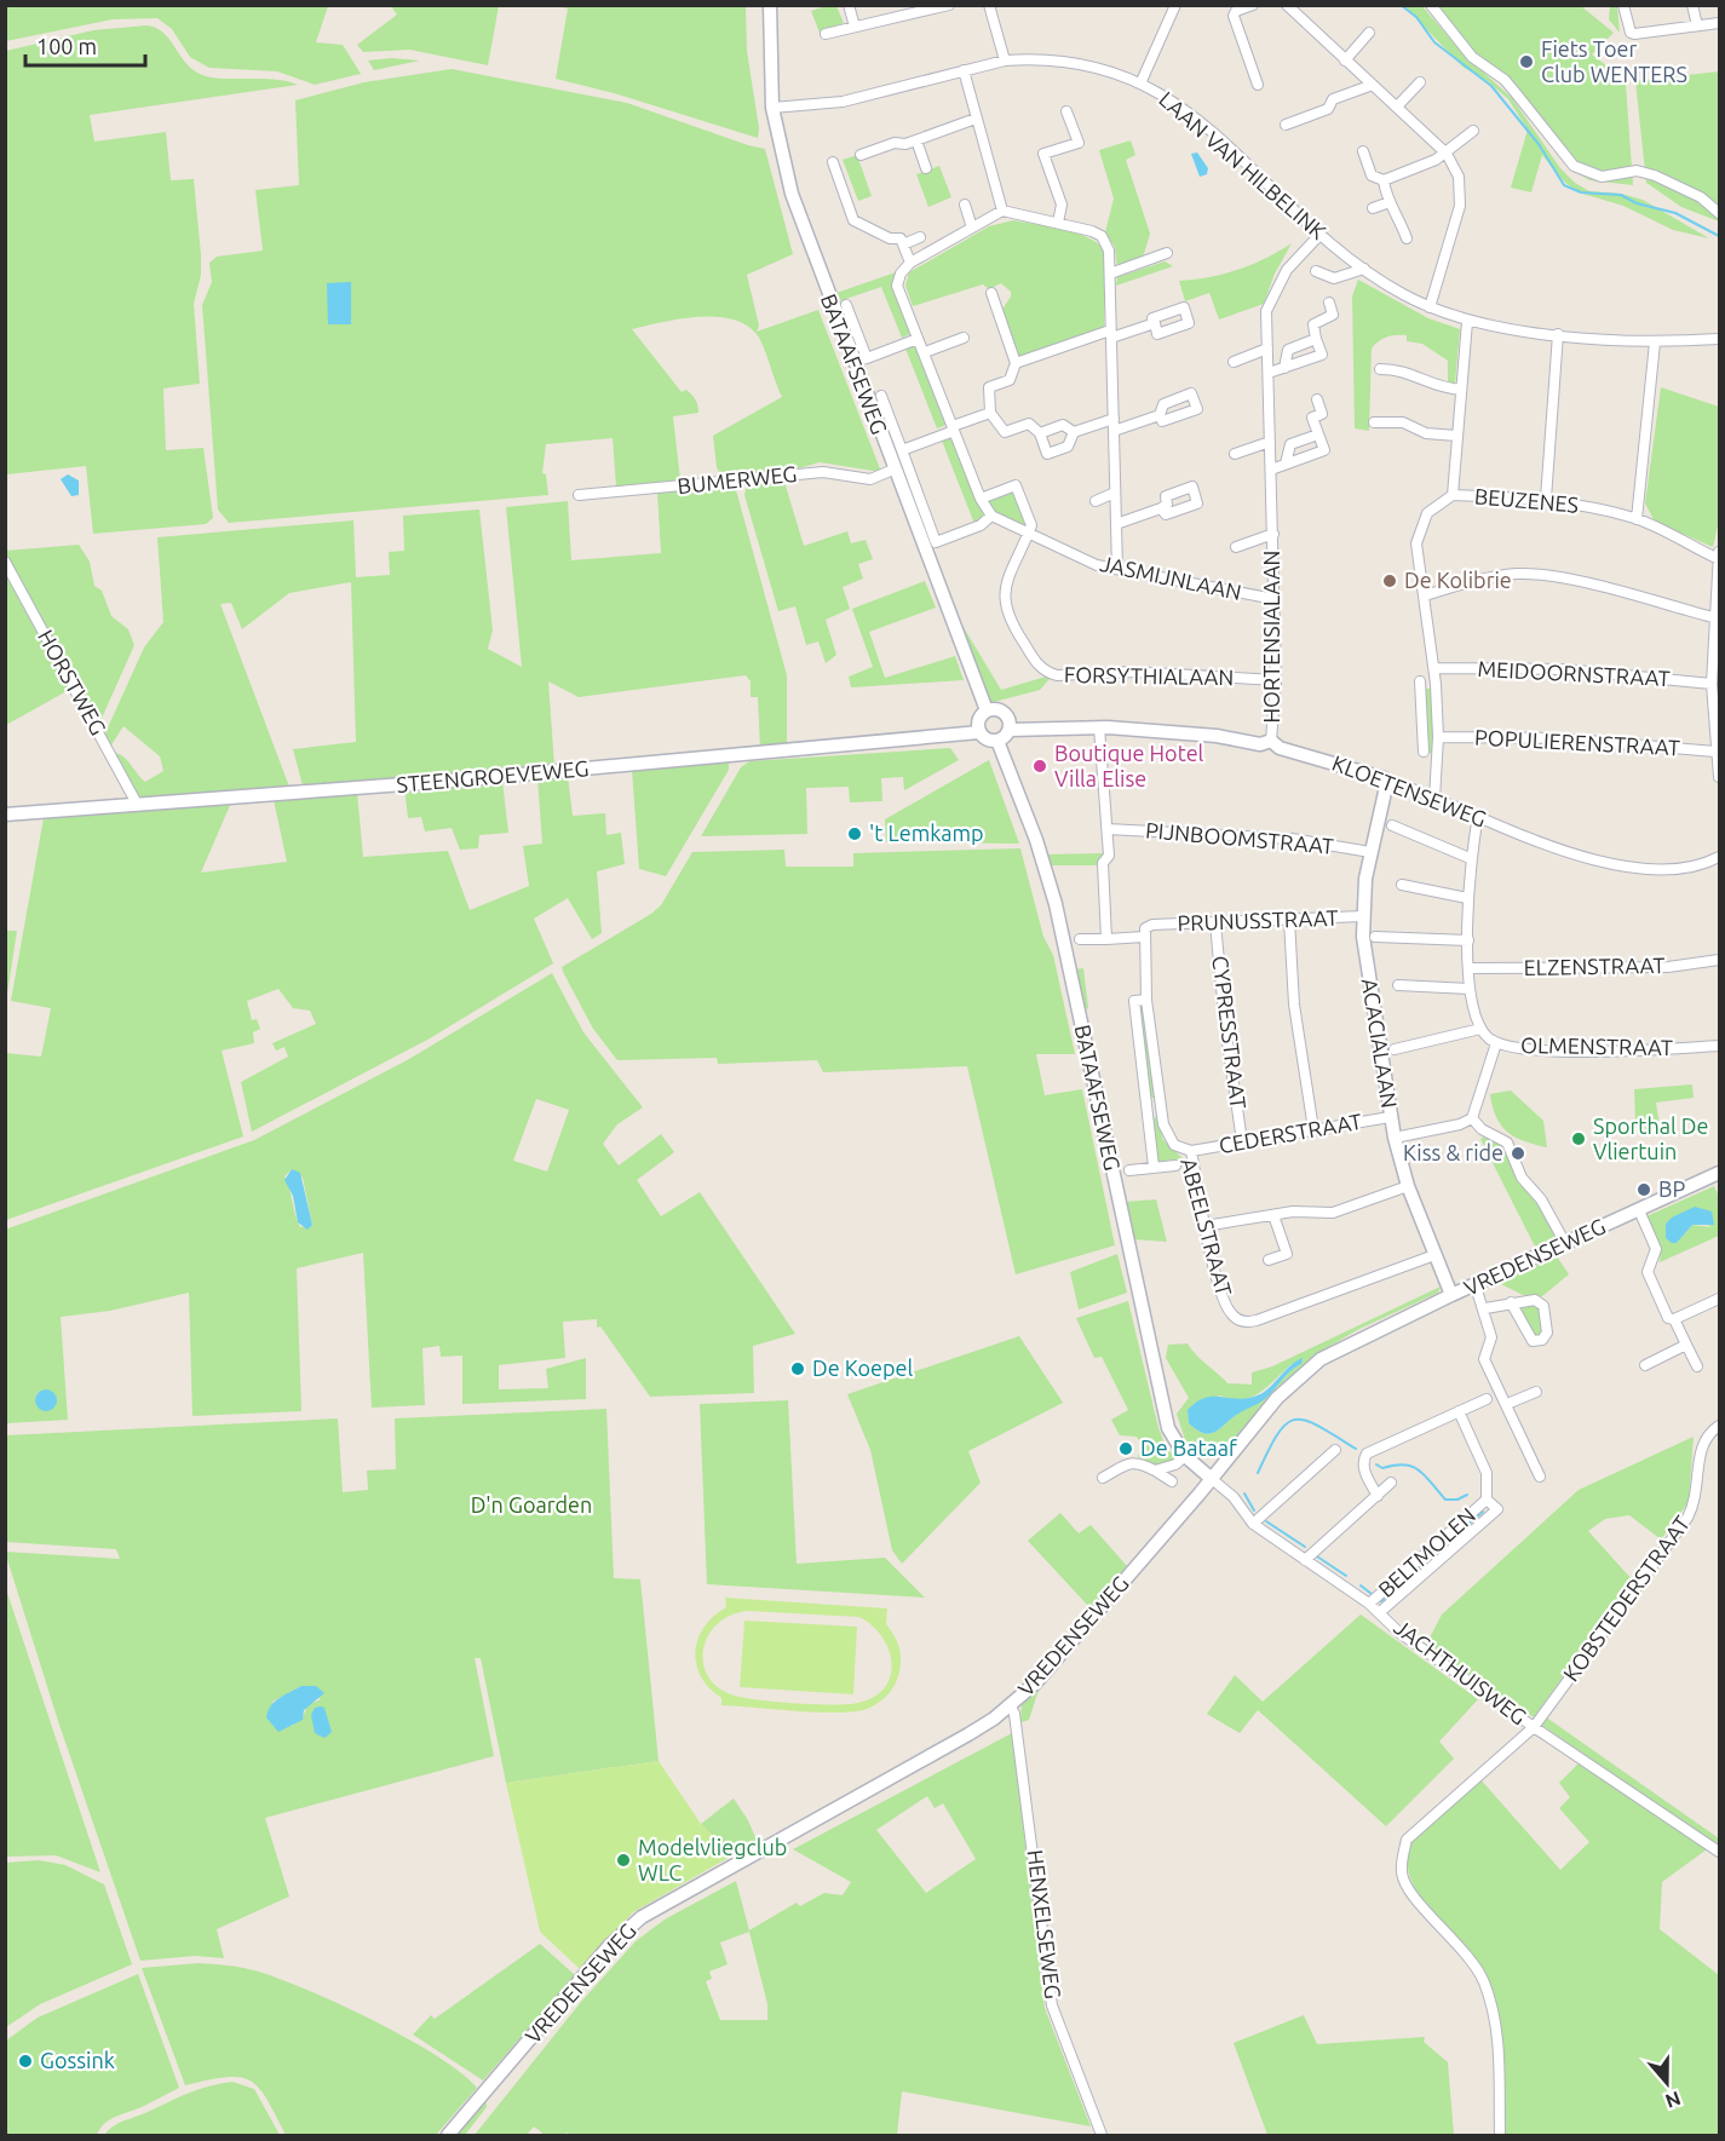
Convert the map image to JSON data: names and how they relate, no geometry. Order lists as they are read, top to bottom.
{
  "streets": {
    "main road": [
      "BATAAFSEWEG",
      "STEENGROEVEWEG",
      "KLOETENSEWEG",
      "ACACIALAAN",
      "VREDENSEWEG"
    ],
    "street": [
      "LAAN VAN HILBELINK",
      "BUMERWEG",
      "BEUZENES",
      "JASMIJNLAAN",
      "HORTENSIALAAN",
      "MEIDOORNSTRAAT",
      "FORSYTHIALAAN",
      "HORSTWEG",
      "POPULIERENSTRAAT",
      "PIJNBOOMSTRAAT",
      "PRUNUSSTRAAT",
      "ELZENSTRAAT",
      "CYPRESSTRAAT",
      "OLMENSTRAAT",
      "CEDERSTRAAT",
      "ABEELSTRAAT",
      "BELTMOLEN",
      "KOBSTEDERSTRAAT",
      "JACHTHUISWEG",
      "HENXELSEWEG"
    ]
  },
  "crossings": [
    ["LAAN VAN HILBELINK", "BATAAFSEWEG"],
    ["LAAN VAN HILBELINK", "HORTENSIALAAN"],
    ["BATAAFSEWEG", "BUMERWEG"],
    ["BATAAFSEWEG", "STEENGROEVEWEG"],
    ["BATAAFSEWEG", "KLOETENSEWEG"],
    ["BATAAFSEWEG", "VREDENSEWEG"],
    ["BATAAFSEWEG", "JACHTHUISWEG"],
    ["JASMIJNLAAN", "HORTENSIALAAN"],
    ["JASMIJNLAAN", "FORSYTHIALAAN"],
    ["HORTENSIALAAN", "FORSYTHIALAAN"],
    ["HORTENSIALAAN", "KLOETENSEWEG"],
    ["HORSTWEG", "STEENGROEVEWEG"],
    ["STEENGROEVEWEG", "KLOETENSEWEG"],
    ["KLOETENSEWEG", "ACACIALAAN"],
    ["PIJNBOOMSTRAAT", "ACACIALAAN"],
    ["PRUNUSSTRAAT", "CYPRESSTRAAT"],
    ["PRUNUSSTRAAT", "ACACIALAAN"],
    ["PRUNUSSTRAAT", "ABEELSTRAAT"],
    ["CYPRESSTRAAT", "CEDERSTRAAT"],
    ["ACACIALAAN", "CEDERSTRAAT"],
    ["ACACIALAAN", "ABEELSTRAAT"],
    ["ACACIALAAN", "VREDENSEWEG"],
    ["CEDERSTRAAT", "ABEELSTRAAT"],
    ["VREDENSEWEG", "JACHTHUISWEG"],
    ["VREDENSEWEG", "HENXELSEWEG"],
    ["BELTMOLEN", "JACHTHUISWEG"],
    ["KOBSTEDERSTRAAT", "JACHTHUISWEG"]
  ],
  "parks": ["D'n Goarden"],
  "places": [
    "Fiets Toer Club WENTERS",
    "De Kolibrie",
    "Boutique Hotel Villa Elise",
    "'t Lemkamp",
    "Sporthal De Vliertuin",
    "Kiss & ride",
    "BP",
    "De Koepel",
    "De Bataaf",
    "Modelvliegclub WLC",
    "Gossink"
  ],
  "scale_bar": "100 m",
  "north": "bottom"
}
